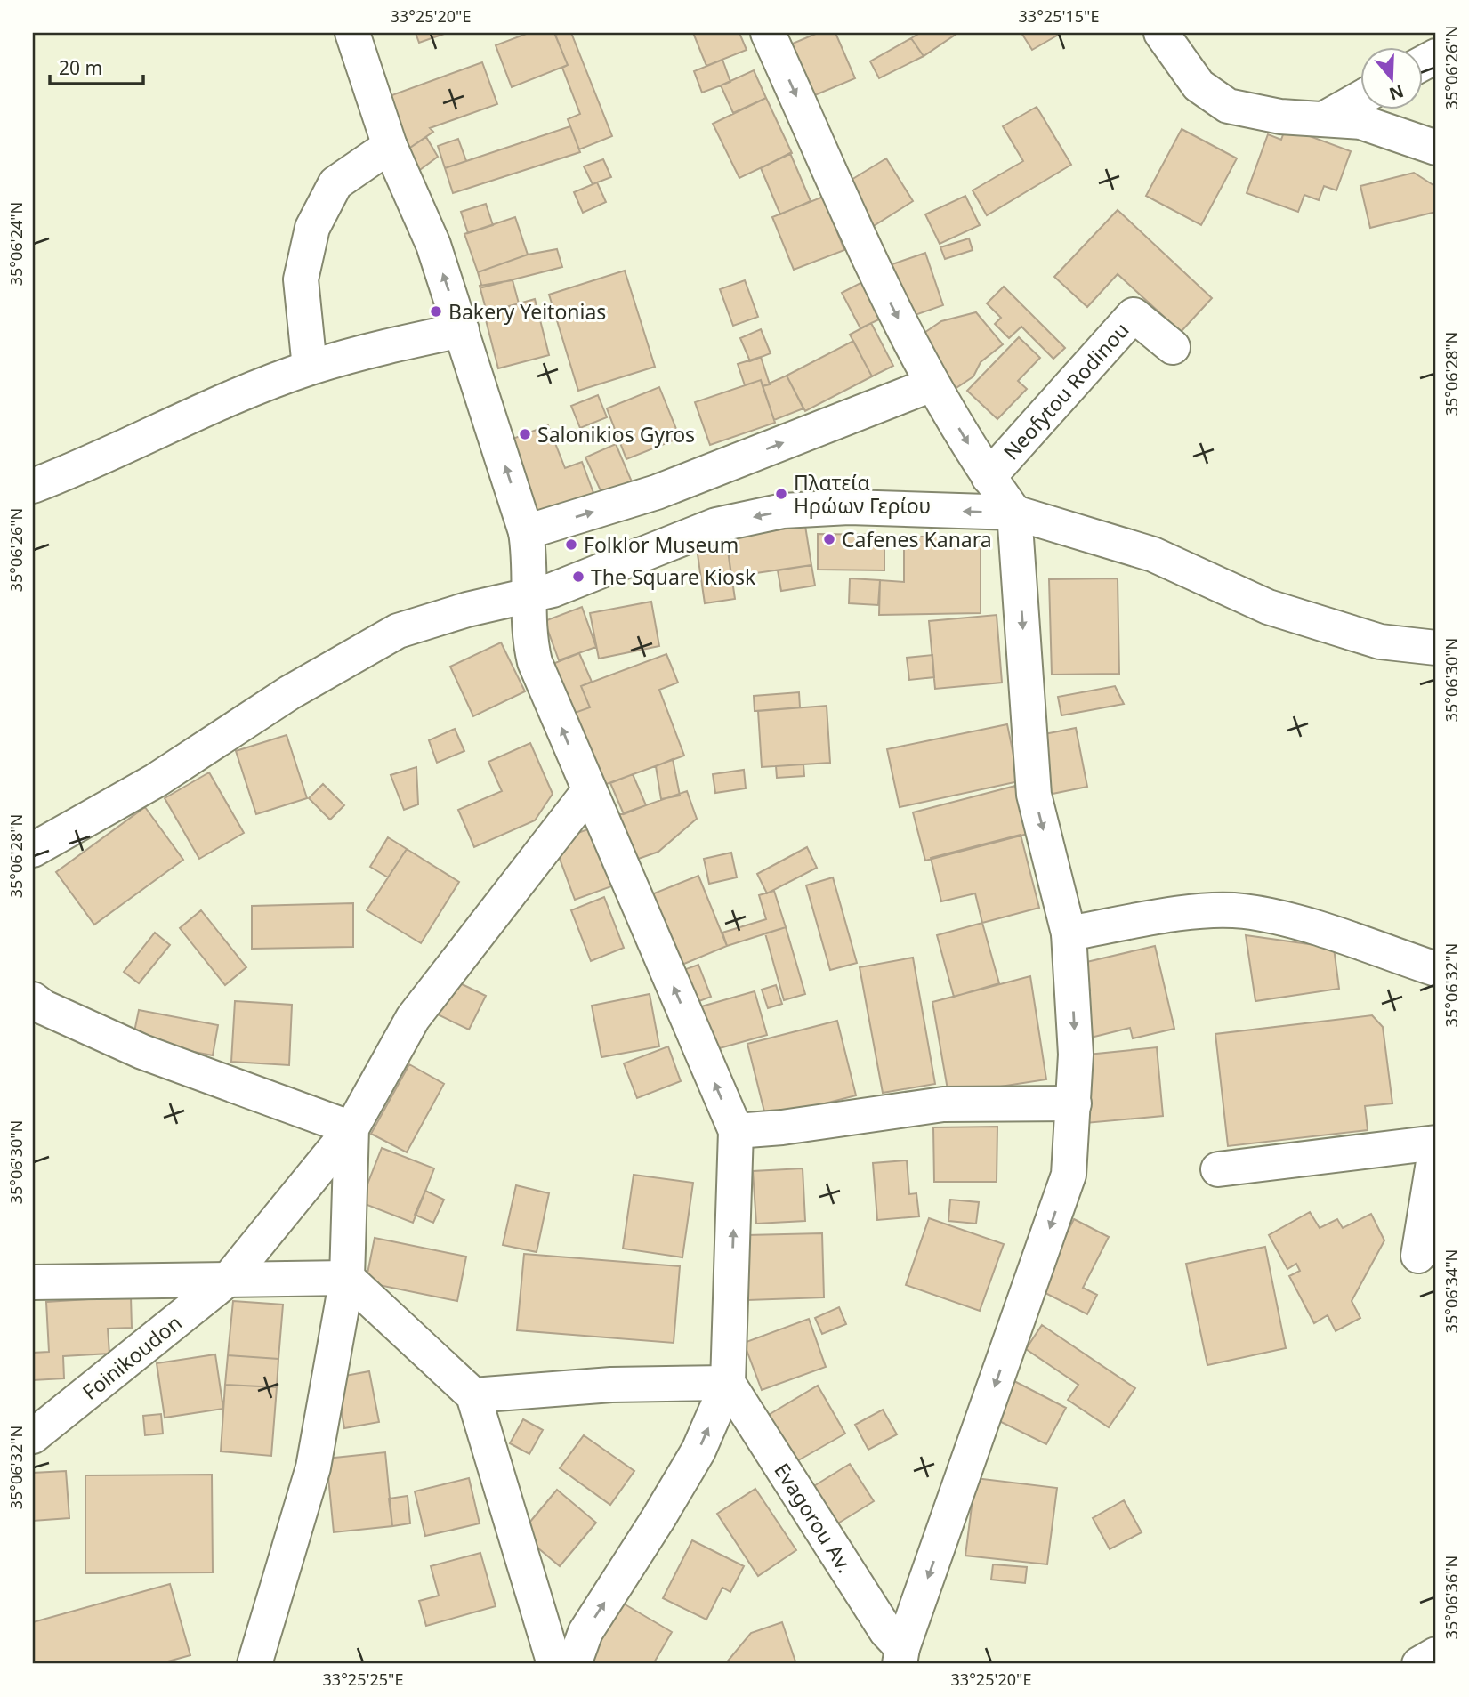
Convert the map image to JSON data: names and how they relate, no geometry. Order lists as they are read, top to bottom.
{
  "streets": {
    "street": ["Neofytou Rodinou", "Foinikoudon", "Evagorou Av."]
  },
  "places": [
    "Bakery Yeitonias",
    "Salonikios Gyros",
    "Πλατεία Ηρώων Γερίου",
    "Cafenes Kanara",
    "Folklor Museum",
    "The Square Kiosk"
  ],
  "scale_bar": "20 m",
  "north": "bottom",
  "coordinates": [
    "33°25'20\"E",
    "33°25'15\"E",
    "35°06'26\"N",
    "35°06'24\"N",
    "35°06'28\"N",
    "35°06'30\"N",
    "35°06'32\"N",
    "35°06'34\"N",
    "35°06'36\"N",
    "33°25'25\"E"
  ]
}
